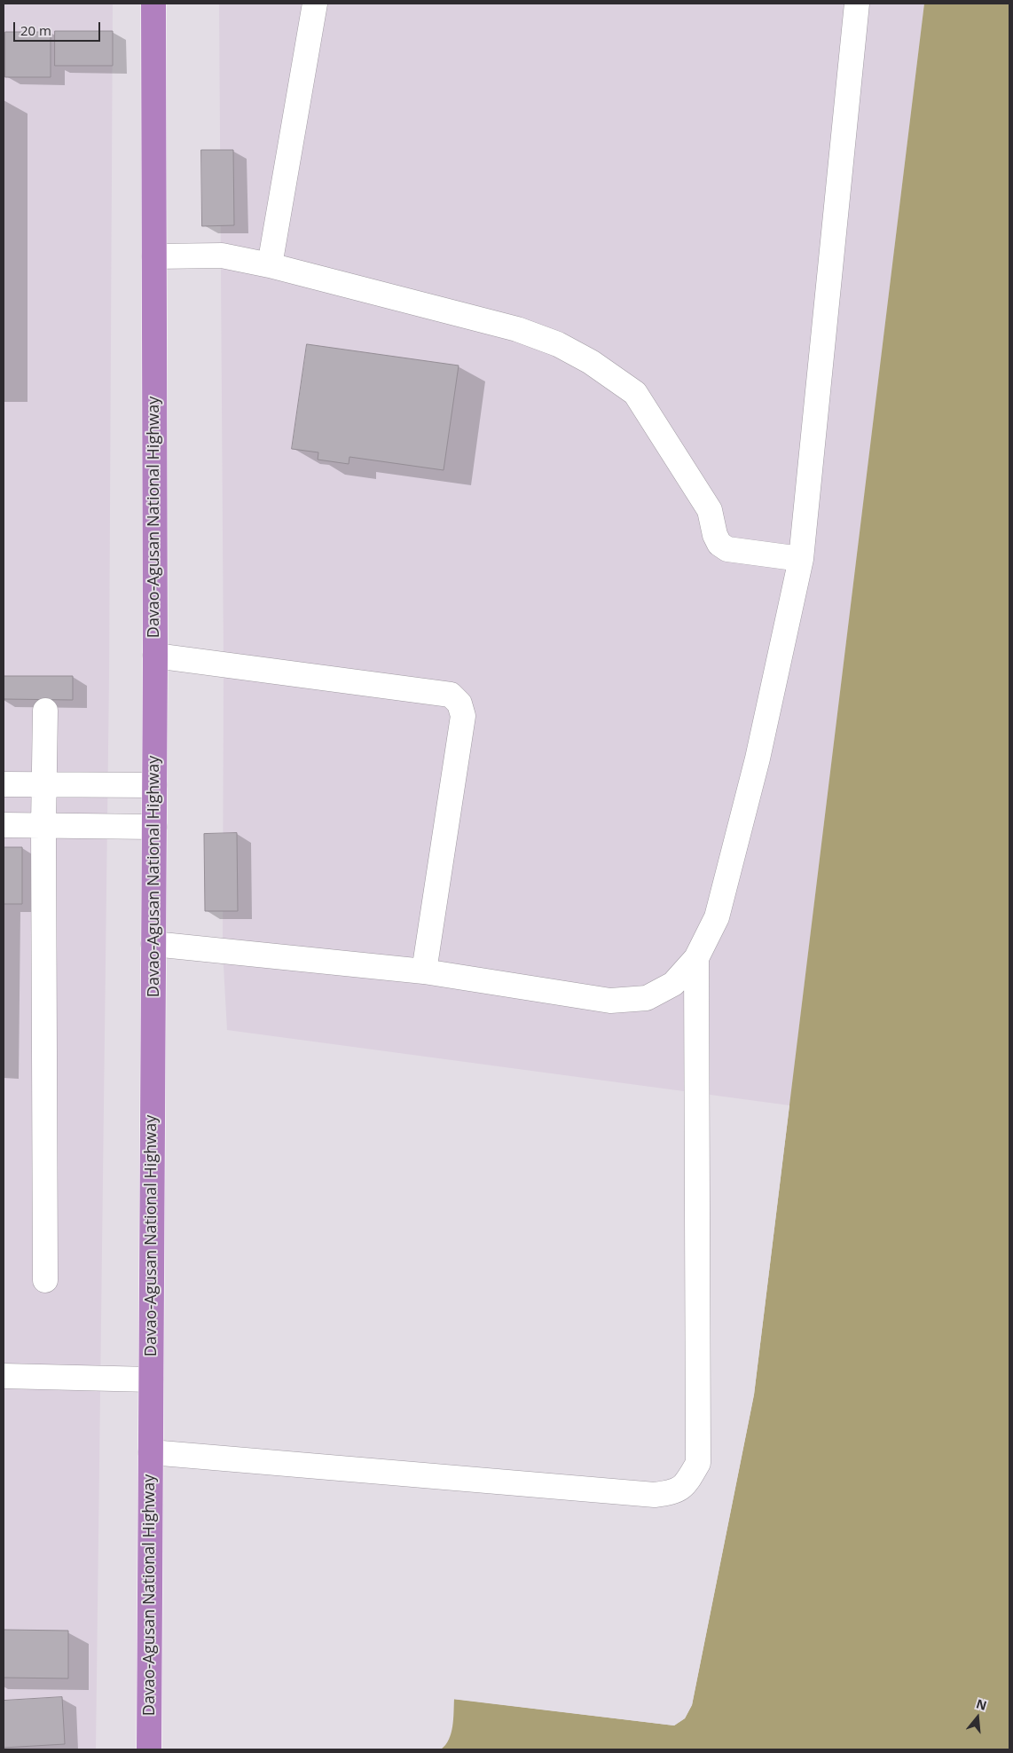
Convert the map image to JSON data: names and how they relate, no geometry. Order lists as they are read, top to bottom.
{
  "streets": {
    "highway": ["Davao-Agusan National Highway"]
  },
  "scale_bar": "20 m",
  "north": "top"
}
